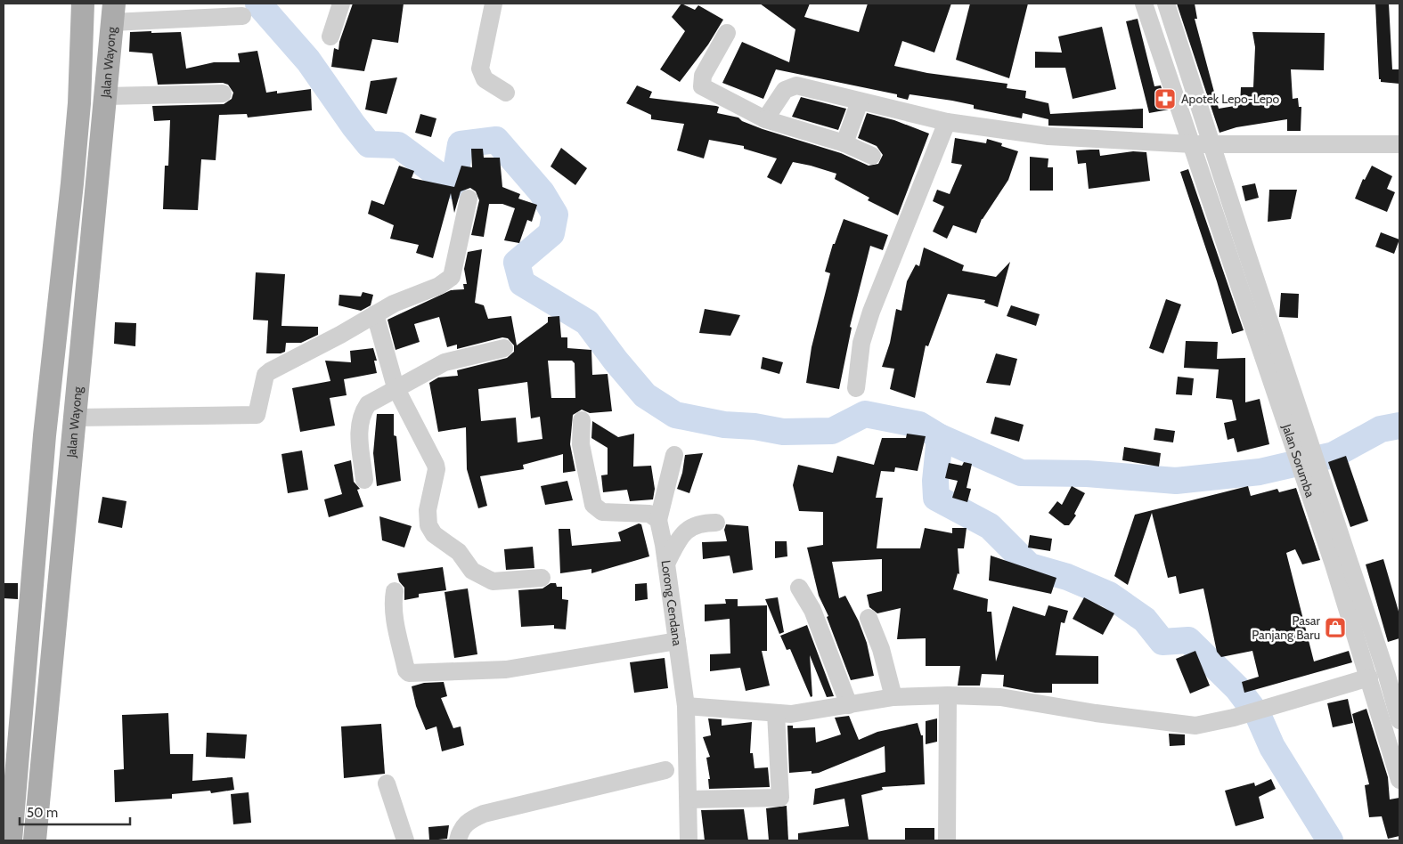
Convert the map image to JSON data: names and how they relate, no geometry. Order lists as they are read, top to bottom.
{
  "streets": {
    "main road": ["Jalan Wayong"],
    "street": ["Jalan Sorumba", "Lorong Cendana"]
  },
  "places": {
    "pharmacy": ["Apotek Lepo-Lepo"],
    "shop": ["Pasar Panjang Baru"]
  },
  "scale_bar": "50 m"
}
